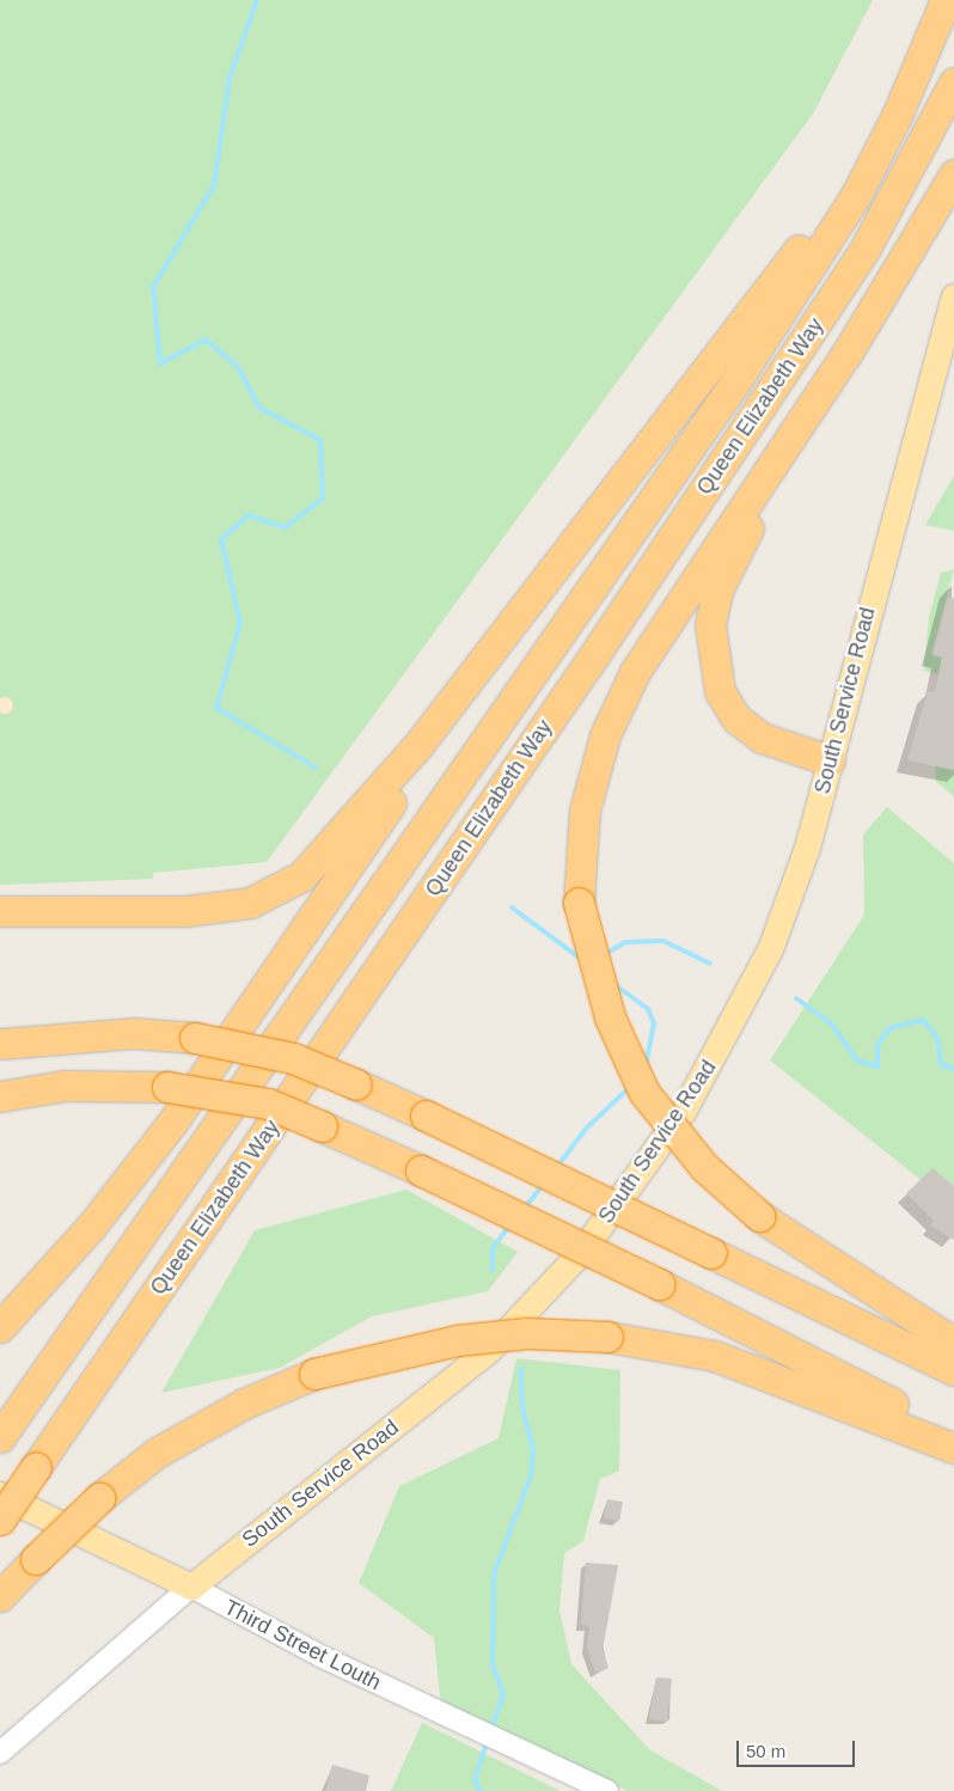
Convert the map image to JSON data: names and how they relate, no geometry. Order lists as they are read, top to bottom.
{
  "streets": {
    "highway": ["Queen Elizabeth Way"],
    "main road": ["South Service Road", "Third Street Louth"]
  },
  "crossings": [
    ["South Service Road", "Third Street Louth"]
  ],
  "scale_bar": "50 m"
}
